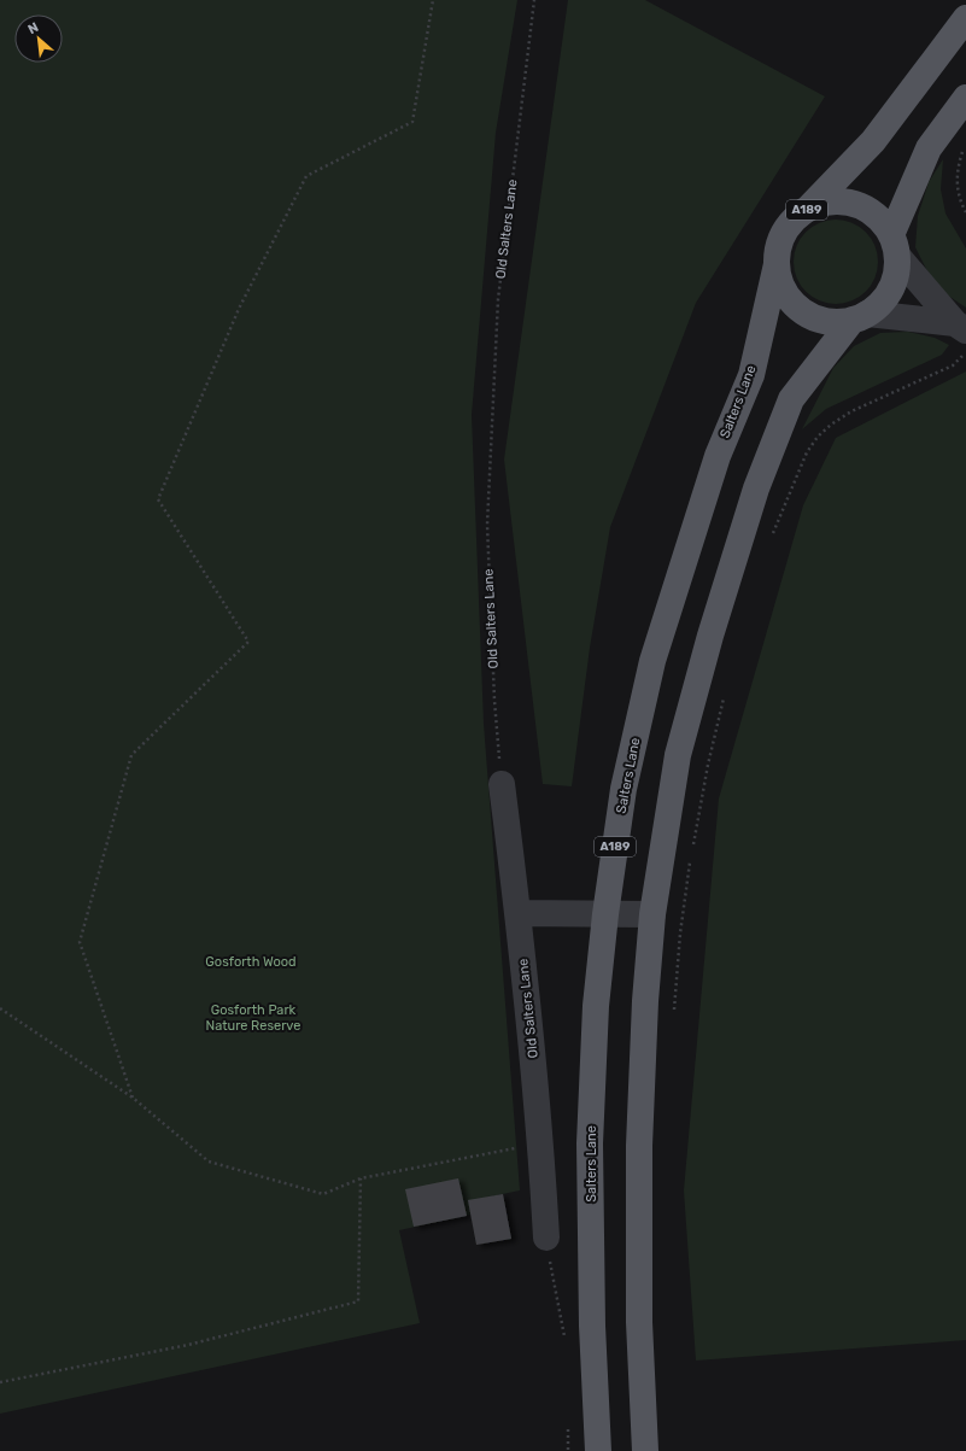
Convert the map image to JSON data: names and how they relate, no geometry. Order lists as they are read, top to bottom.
{
  "streets": {
    "main road": ["A189", "Salters Lane"],
    "street": ["Old Salters Lane"]
  },
  "crossings": [
    ["A189", "Salters Lane"]
  ],
  "parks": ["Gosforth Wood", "Gosforth Park Nature Reserve"],
  "north": "top left"
}
